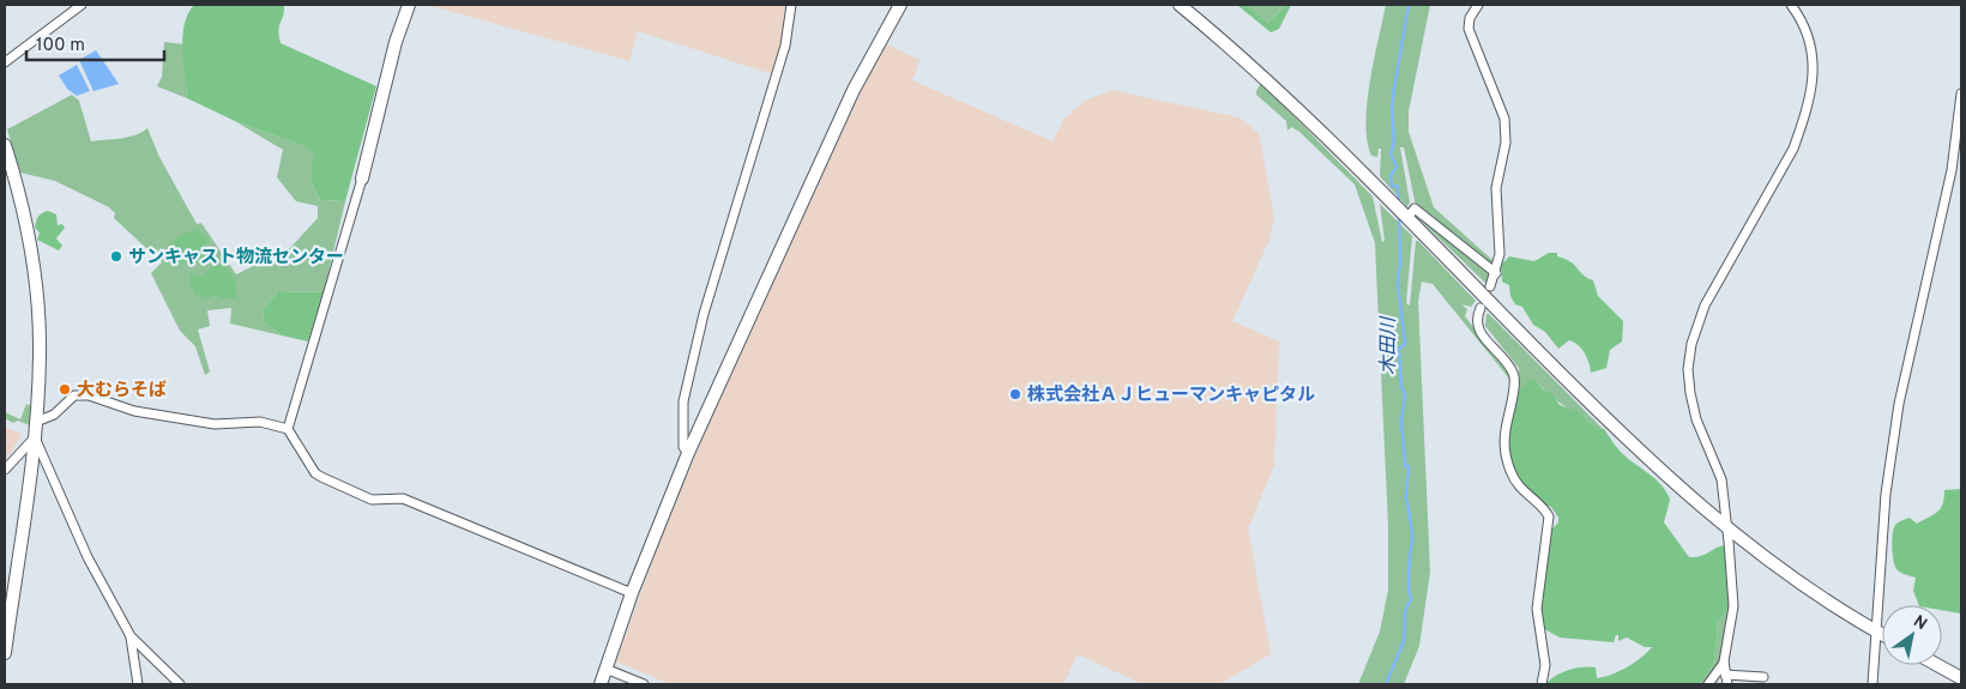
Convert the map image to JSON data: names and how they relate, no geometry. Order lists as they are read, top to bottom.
{
  "water": ["木田川"],
  "places": ["サンキャスト物流センター", "大むらそば", "株式会社ＡＪヒューマンキャピタル"],
  "scale_bar": "100 m",
  "north": "top right"
}
